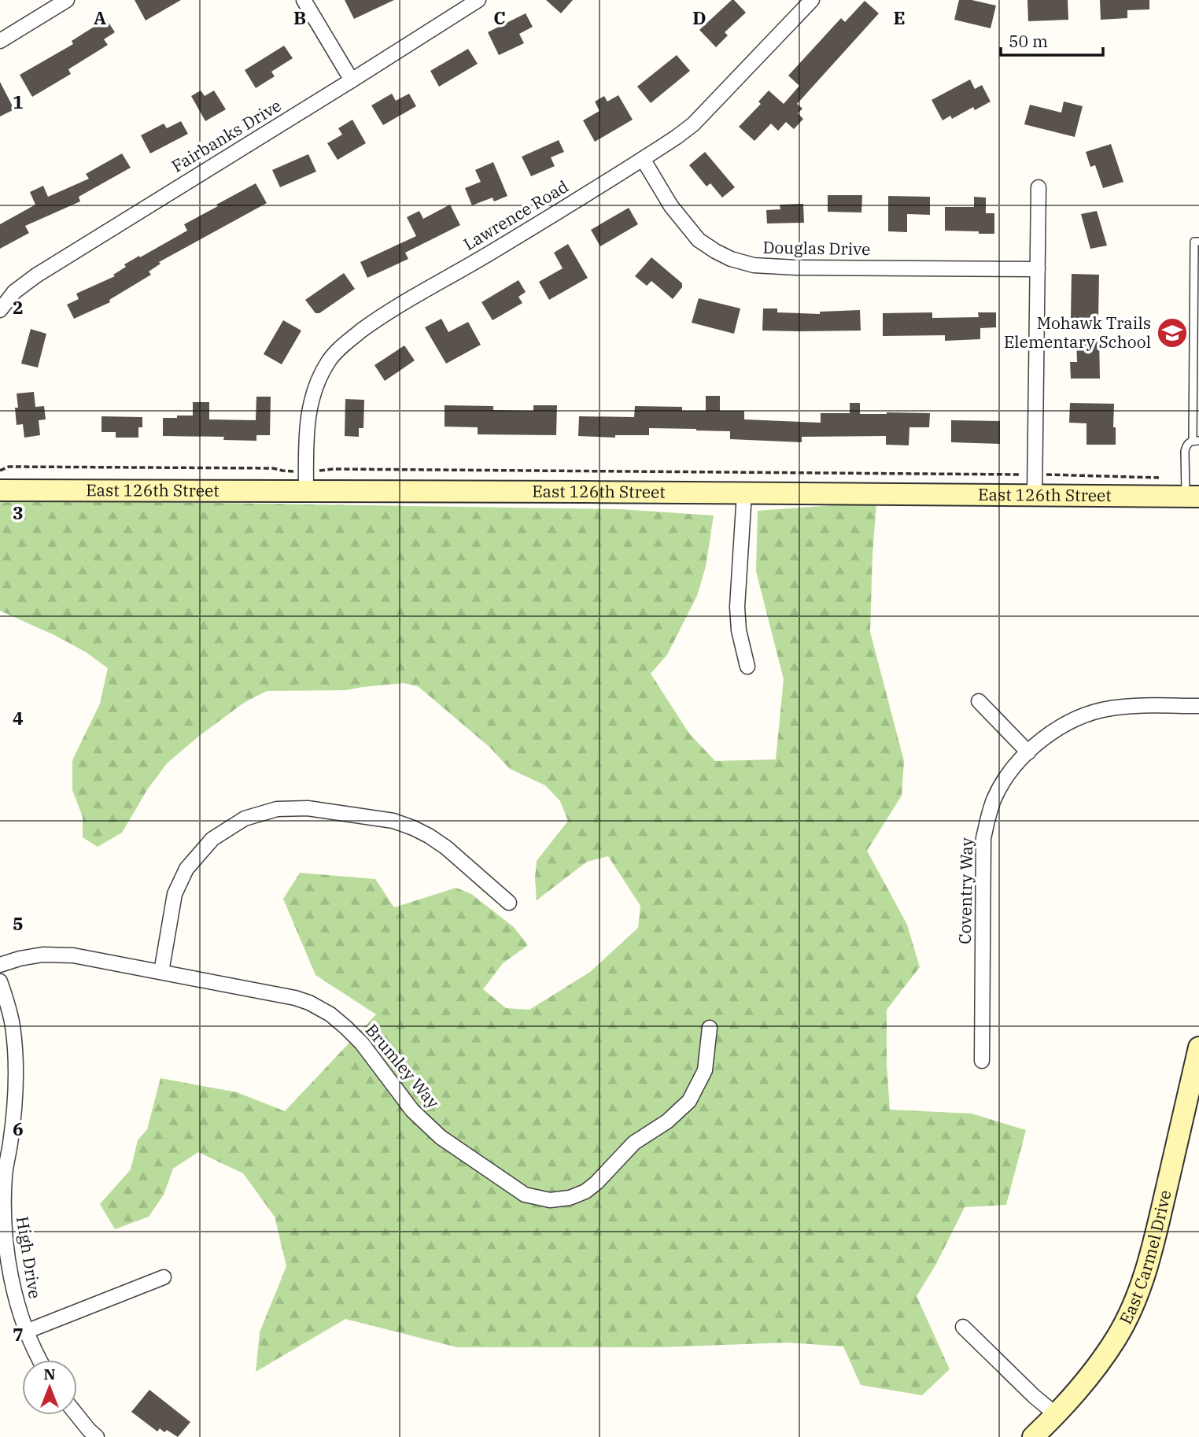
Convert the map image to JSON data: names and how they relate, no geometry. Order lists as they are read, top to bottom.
{
  "streets": {
    "street": [
      "Fairbanks Drive",
      "Lawrence Road",
      "Douglas Drive",
      "East 126th Street",
      "Coventry Way",
      "Brumley Way",
      "East Carmel Drive",
      "High Drive"
    ]
  },
  "crossings": [
    ["Lawrence Road", "Douglas Drive"],
    ["Lawrence Road", "East 126th Street"]
  ],
  "places": {
    "school or university": ["Mohawk Trails Elementary School"]
  },
  "scale_bar": "50 m",
  "north": "top",
  "grid": {
    "columns": [
      "A",
      "B",
      "C",
      "D",
      "E"
    ],
    "rows": [
      "1",
      "2",
      "3",
      "4",
      "5",
      "6",
      "7"
    ]
  }
}
